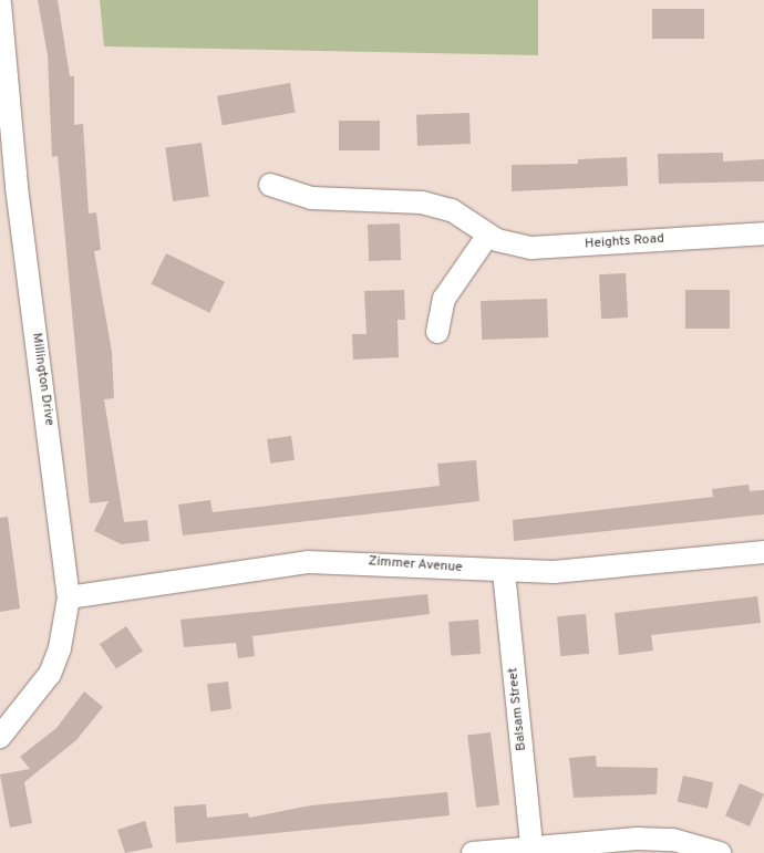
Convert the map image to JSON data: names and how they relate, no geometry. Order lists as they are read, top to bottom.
{
  "streets": {
    "street": [
      "Heights Road",
      "Millington Drive",
      "Zimmer Avenue",
      "Balsam Street"
    ]
  },
  "crossings": [
    ["Millington Drive", "Zimmer Avenue"],
    ["Zimmer Avenue", "Balsam Street"]
  ]
}
